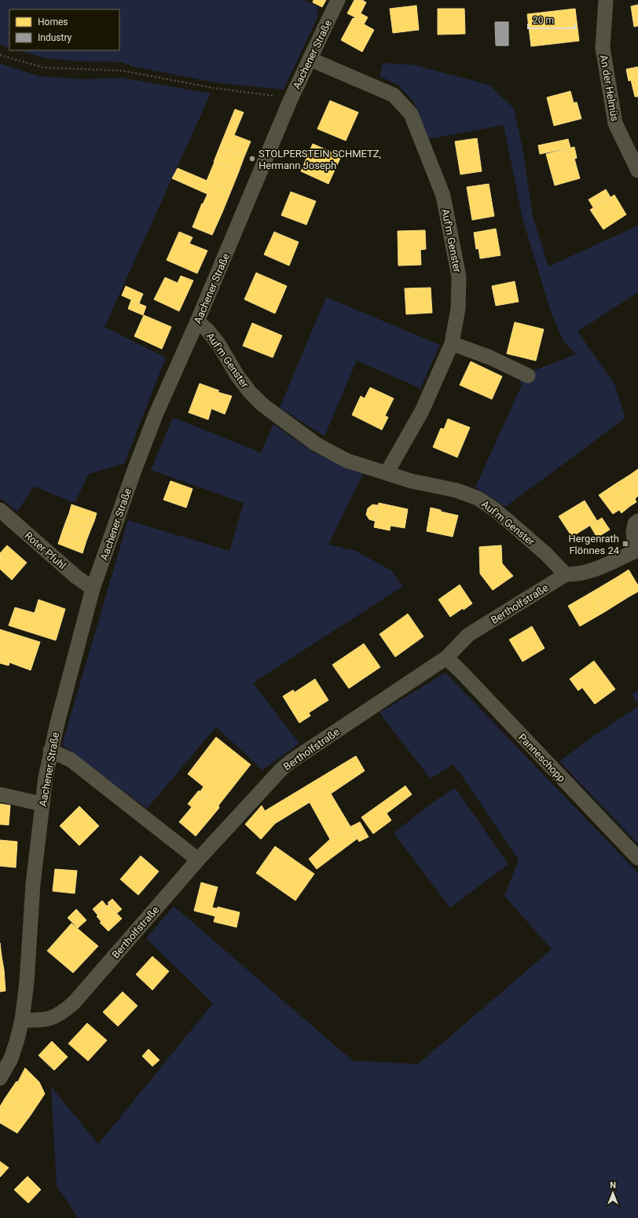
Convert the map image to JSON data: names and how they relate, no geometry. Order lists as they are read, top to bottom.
{
  "streets": {
    "street": [
      "Aachener Straße",
      "An der Helmüs",
      "Auf'm Genster",
      "Roter Pfuhl",
      "Bertholfstraße",
      "Panneschopp"
    ]
  },
  "crossings": [
    ["Aachener Straße", "Auf'm Genster"],
    ["Aachener Straße", "Roter Pfuhl"],
    ["Aachener Straße", "Bertholfstraße"],
    ["Auf'm Genster", "Bertholfstraße"],
    ["Bertholfstraße", "Panneschopp"]
  ],
  "places": {
    "other": ["STOLPERSTEIN SCHMETZ, Hermann Joseph"],
    "transit": ["Hergenrath Flönnes 24"]
  },
  "legend": ["Homes", "Industry"],
  "scale_bar": "20 m",
  "north": "top"
}
